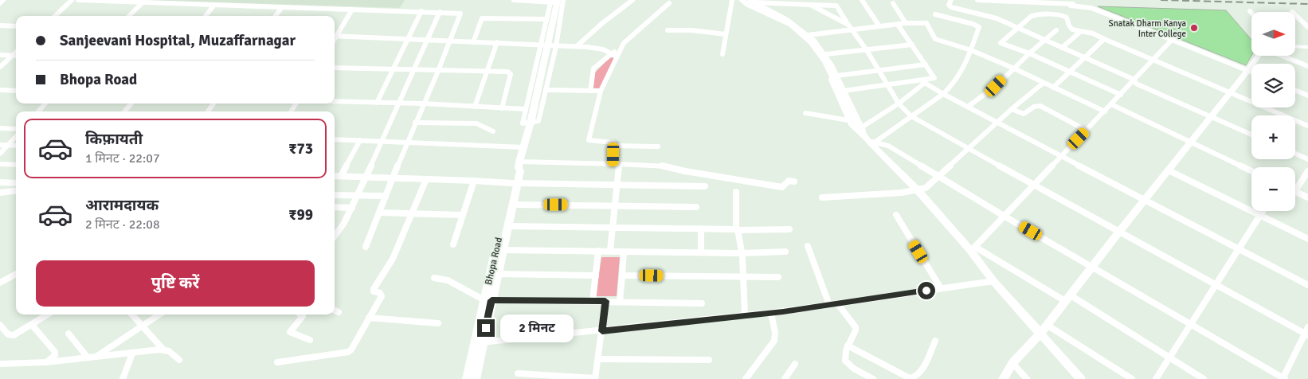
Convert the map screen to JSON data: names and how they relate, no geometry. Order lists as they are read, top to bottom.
{
  "streets": {
    "main road": ["Bhopa Road"]
  },
  "places": ["Snatak Dharm Kanya Inter College"],
  "north": "right",
  "page": {
    "map_buttons": ["+", "−"],
    "banner": ["Sanjeevani Hospital, Muzaffarnagar", "Bhopa Road"],
    "list": [
      {
        "name": "किफ़ायती",
        "note": "1 मिनट · 22:07",
        "value": "₹73"
      },
      {
        "name": "आरामदायक",
        "note": "2 मिनट · 22:08",
        "value": "₹99"
      }
    ],
    "buttons": "पुष्टि करें",
    "bubble": "2 मिनट"
  }
}
